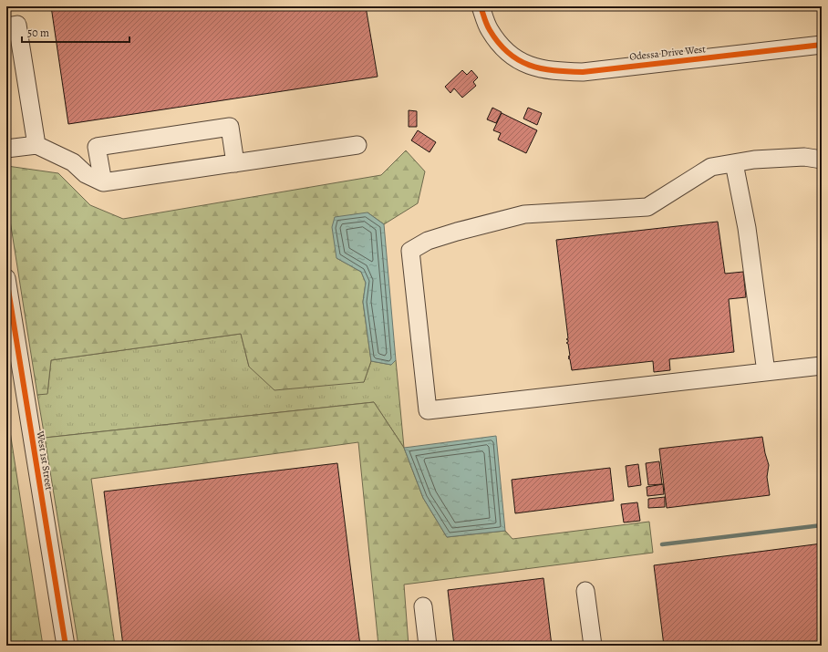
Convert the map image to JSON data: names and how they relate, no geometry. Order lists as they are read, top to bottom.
{
  "streets": {
    "street": ["Odessa Drive West", "West 1st Street"]
  },
  "scale_bar": "50 m"
}
